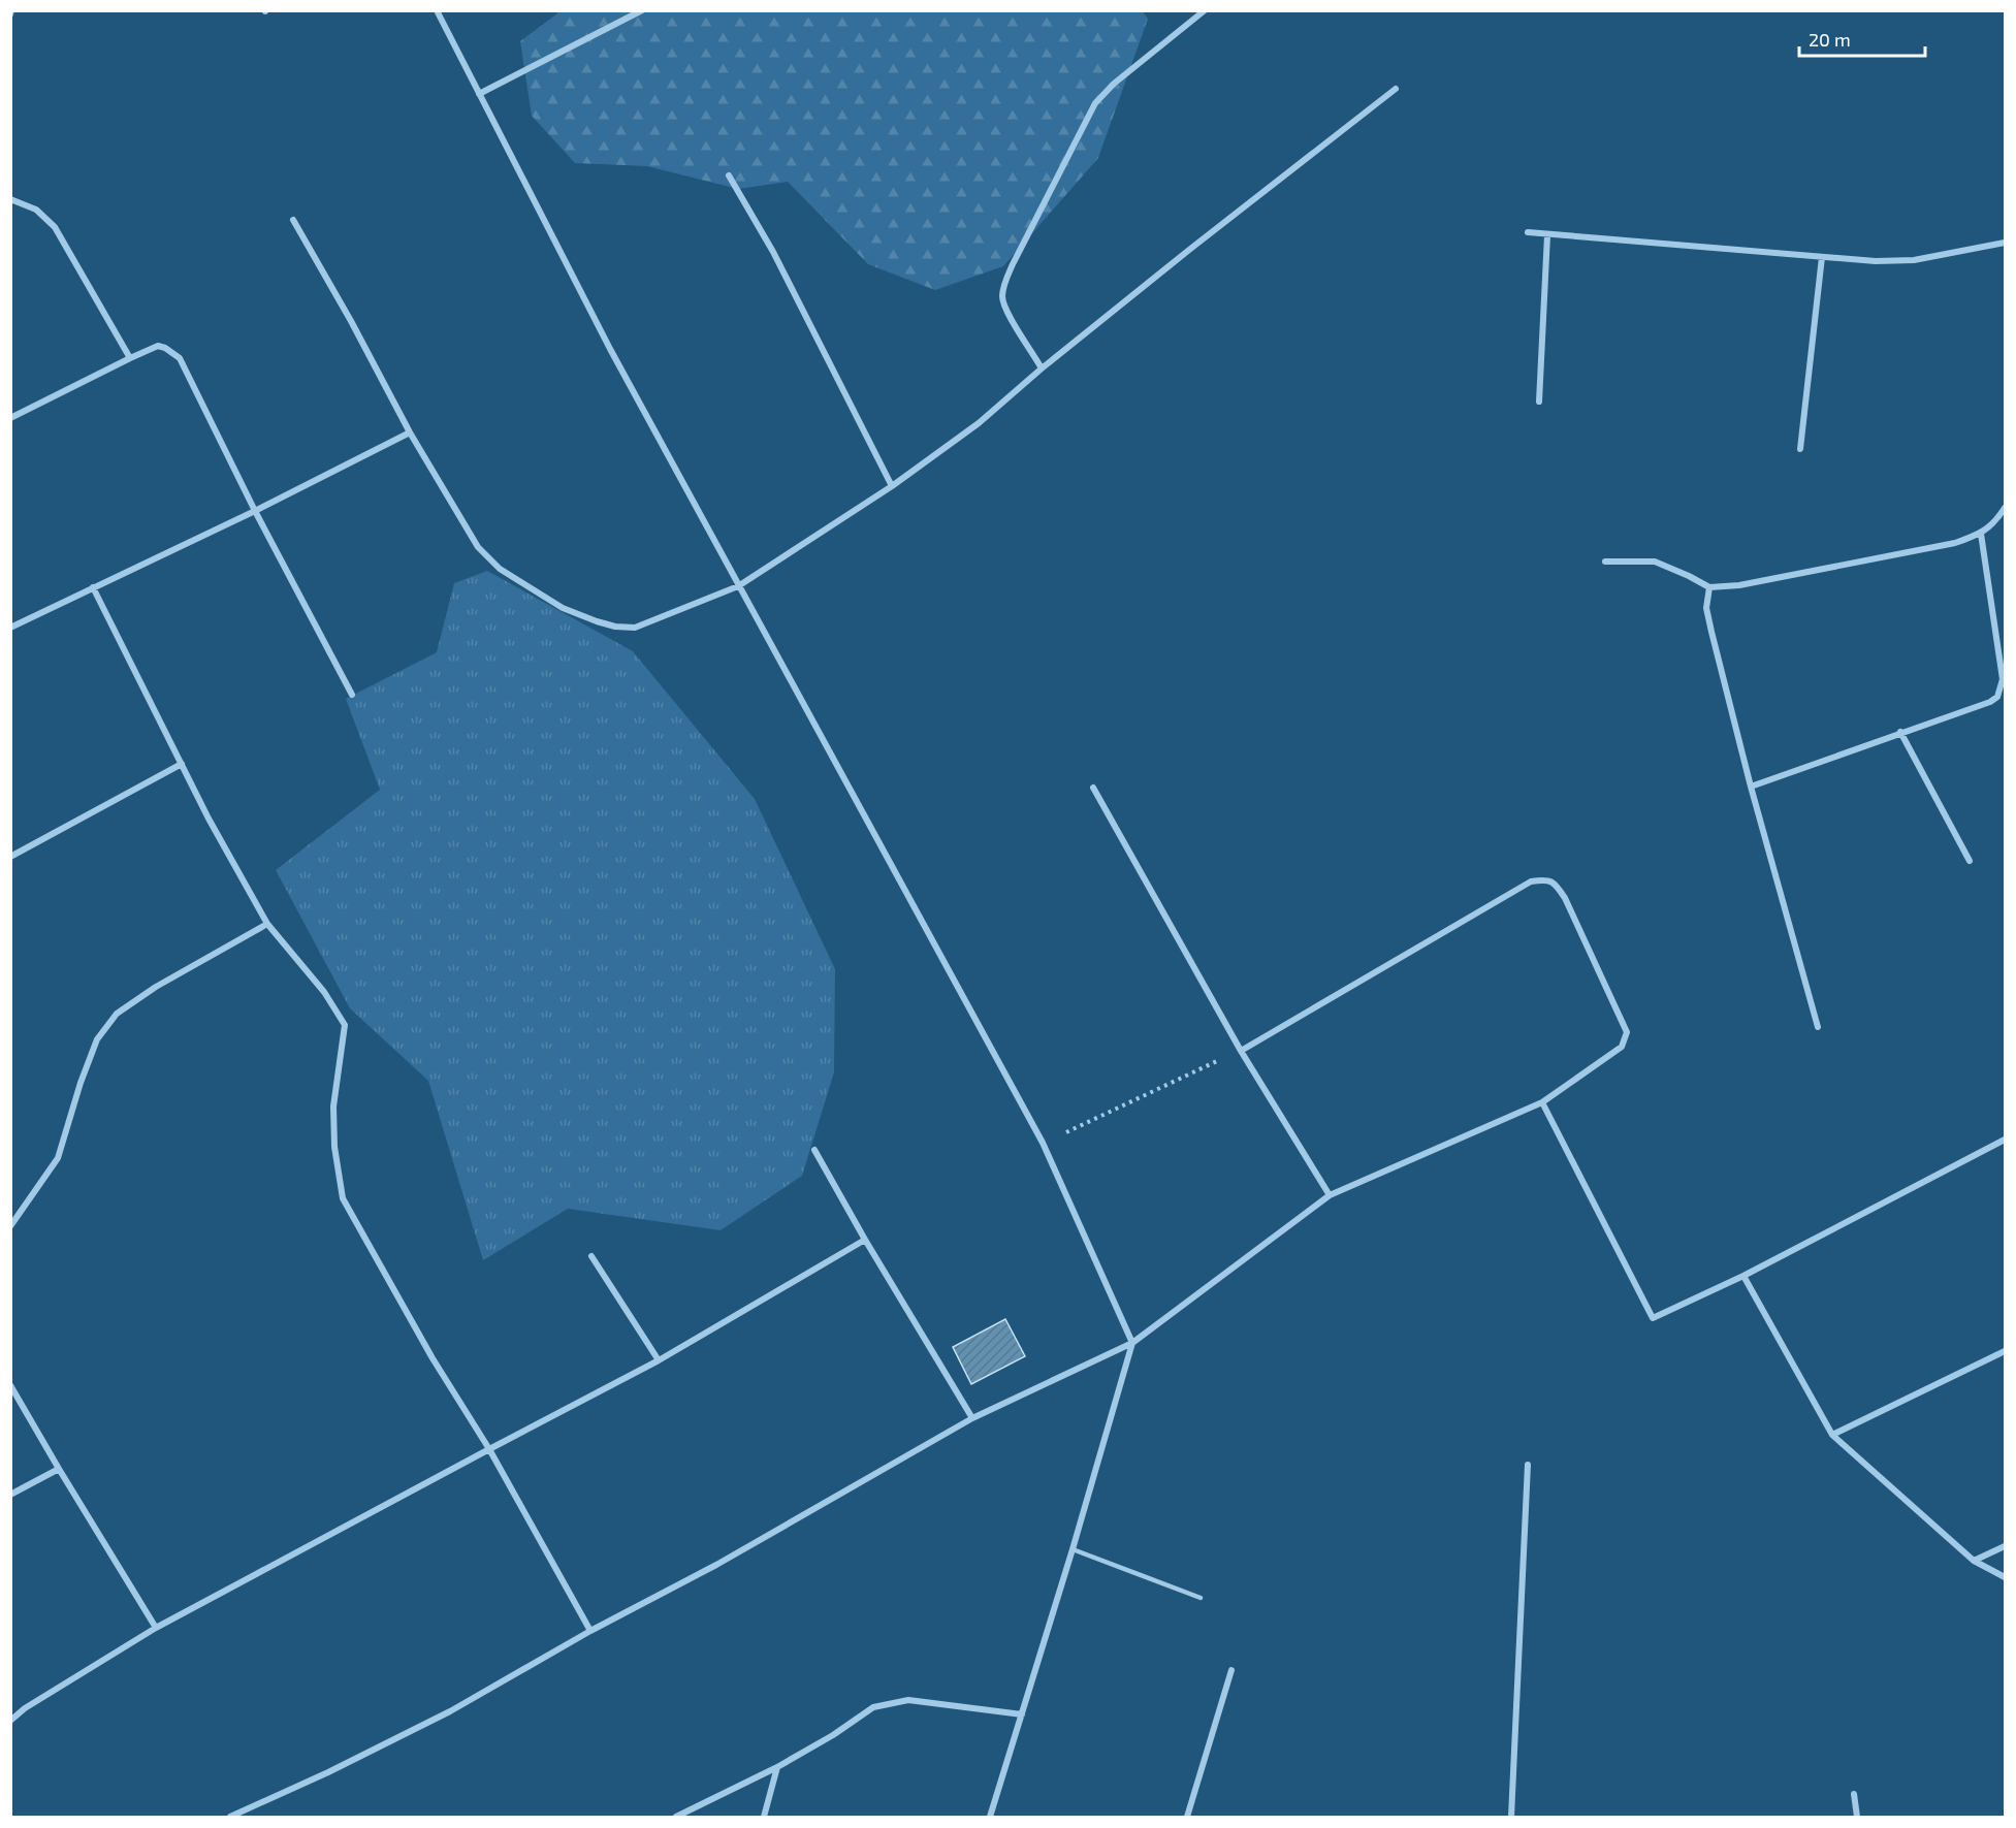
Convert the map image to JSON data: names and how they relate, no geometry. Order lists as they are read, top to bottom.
{
  "scale_bar": "20 m"
}
